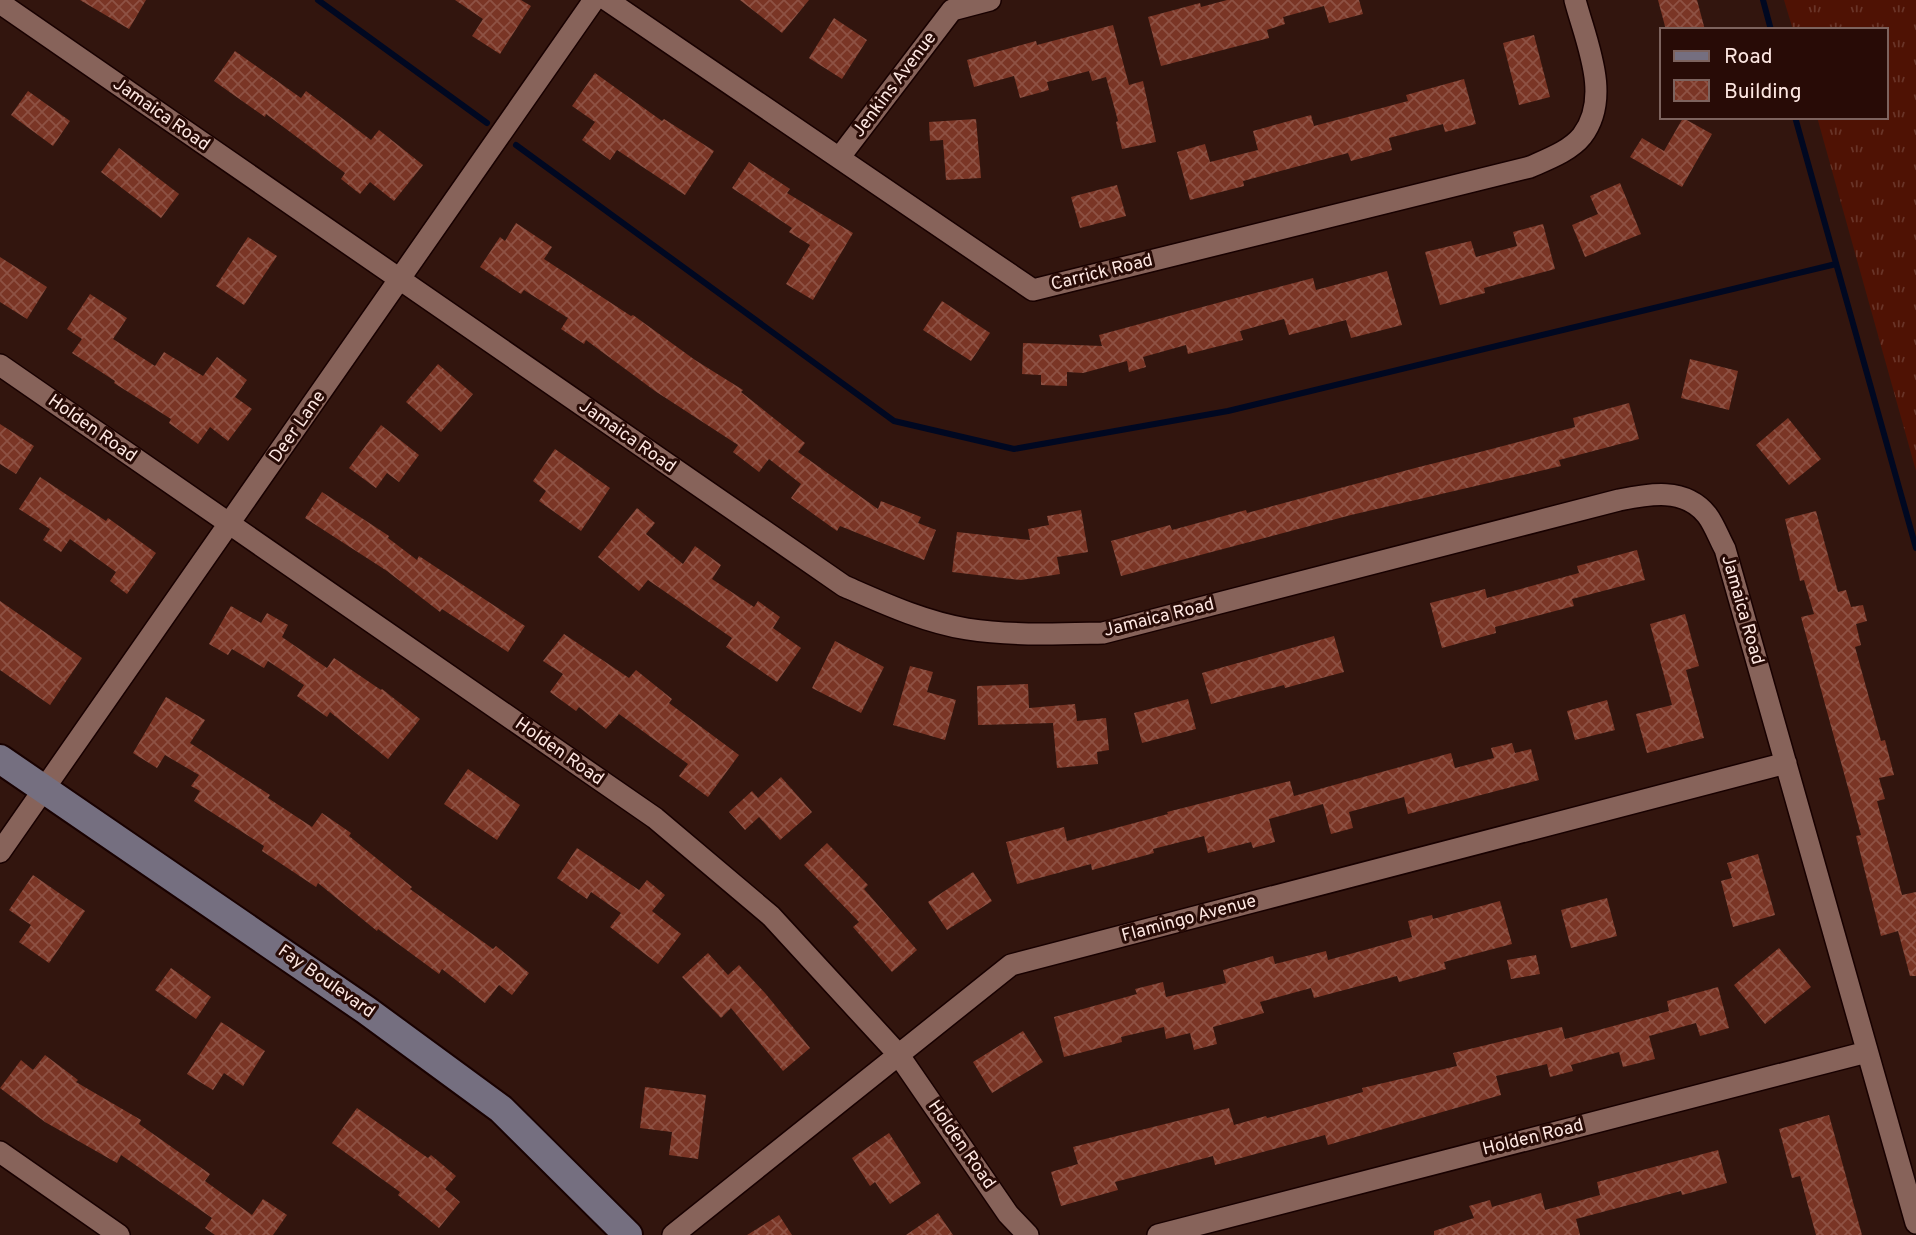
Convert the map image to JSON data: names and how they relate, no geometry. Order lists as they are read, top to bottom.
{
  "streets": {
    "street": [
      "Jenkins Avenue",
      "Jamaica Road",
      "Carrick Road",
      "Deer Lane",
      "Holden Road",
      "Flamingo Avenue",
      "Fay Boulevard"
    ]
  },
  "crossings": [
    ["Jenkins Avenue", "Carrick Road"],
    ["Jamaica Road", "Deer Lane"],
    ["Jamaica Road", "Holden Road"],
    ["Jamaica Road", "Flamingo Avenue"],
    ["Deer Lane", "Holden Road"],
    ["Deer Lane", "Fay Boulevard"],
    ["Holden Road", "Flamingo Avenue"]
  ],
  "legend": ["Road", "Building"]
}
